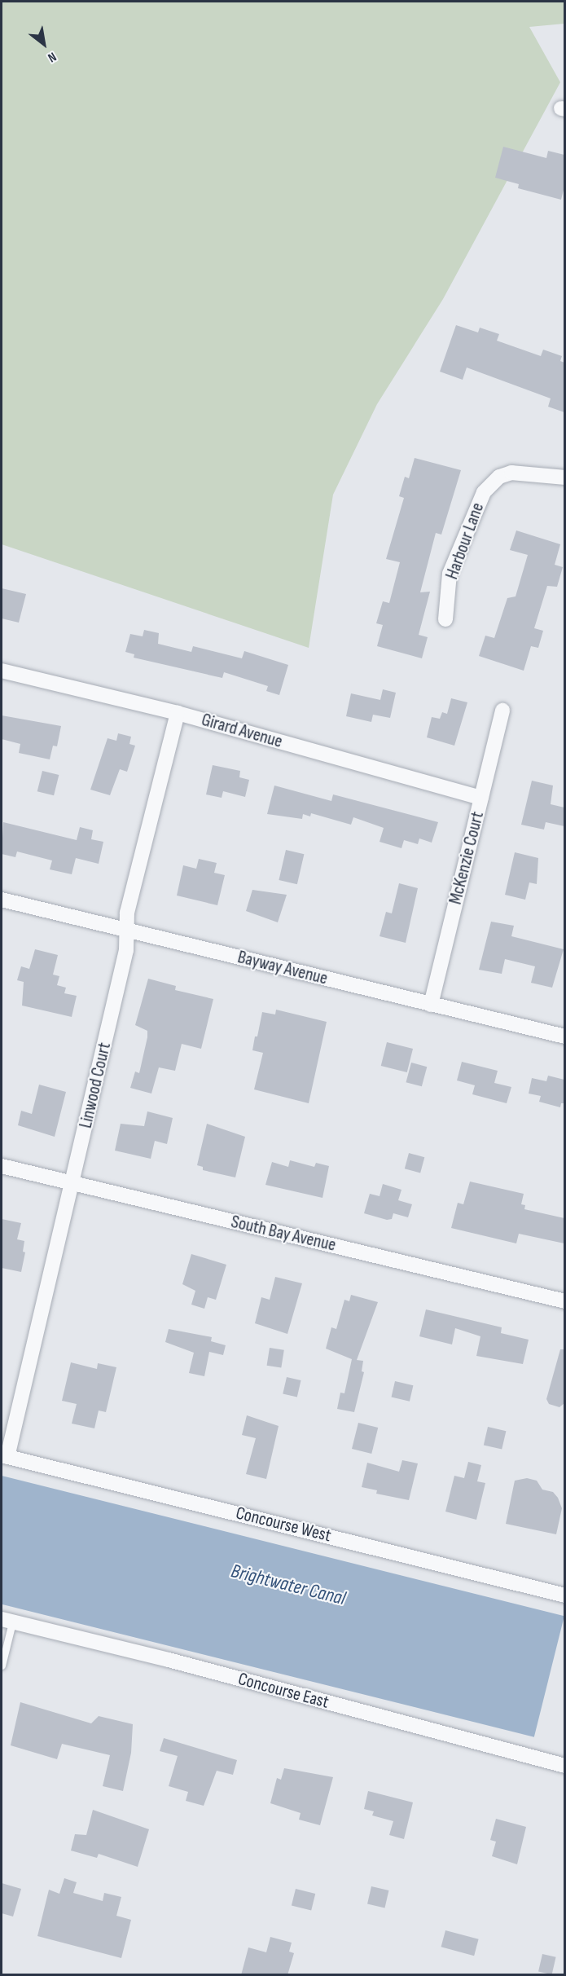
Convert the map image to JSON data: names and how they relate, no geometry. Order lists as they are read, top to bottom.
{
  "streets": {
    "street": [
      "Harbour Lane",
      "Girard Avenue",
      "McKenzie Court",
      "Bayway Avenue",
      "Linwood Court",
      "South Bay Avenue",
      "Concourse West",
      "Concourse East"
    ]
  },
  "crossings": [
    ["Girard Avenue", "McKenzie Court"],
    ["Girard Avenue", "Linwood Court"],
    ["McKenzie Court", "Bayway Avenue"],
    ["Bayway Avenue", "Linwood Court"],
    ["Linwood Court", "South Bay Avenue"],
    ["Linwood Court", "Concourse West"]
  ],
  "water": ["Brightwater Canal"],
  "north": "bottom right"
}
